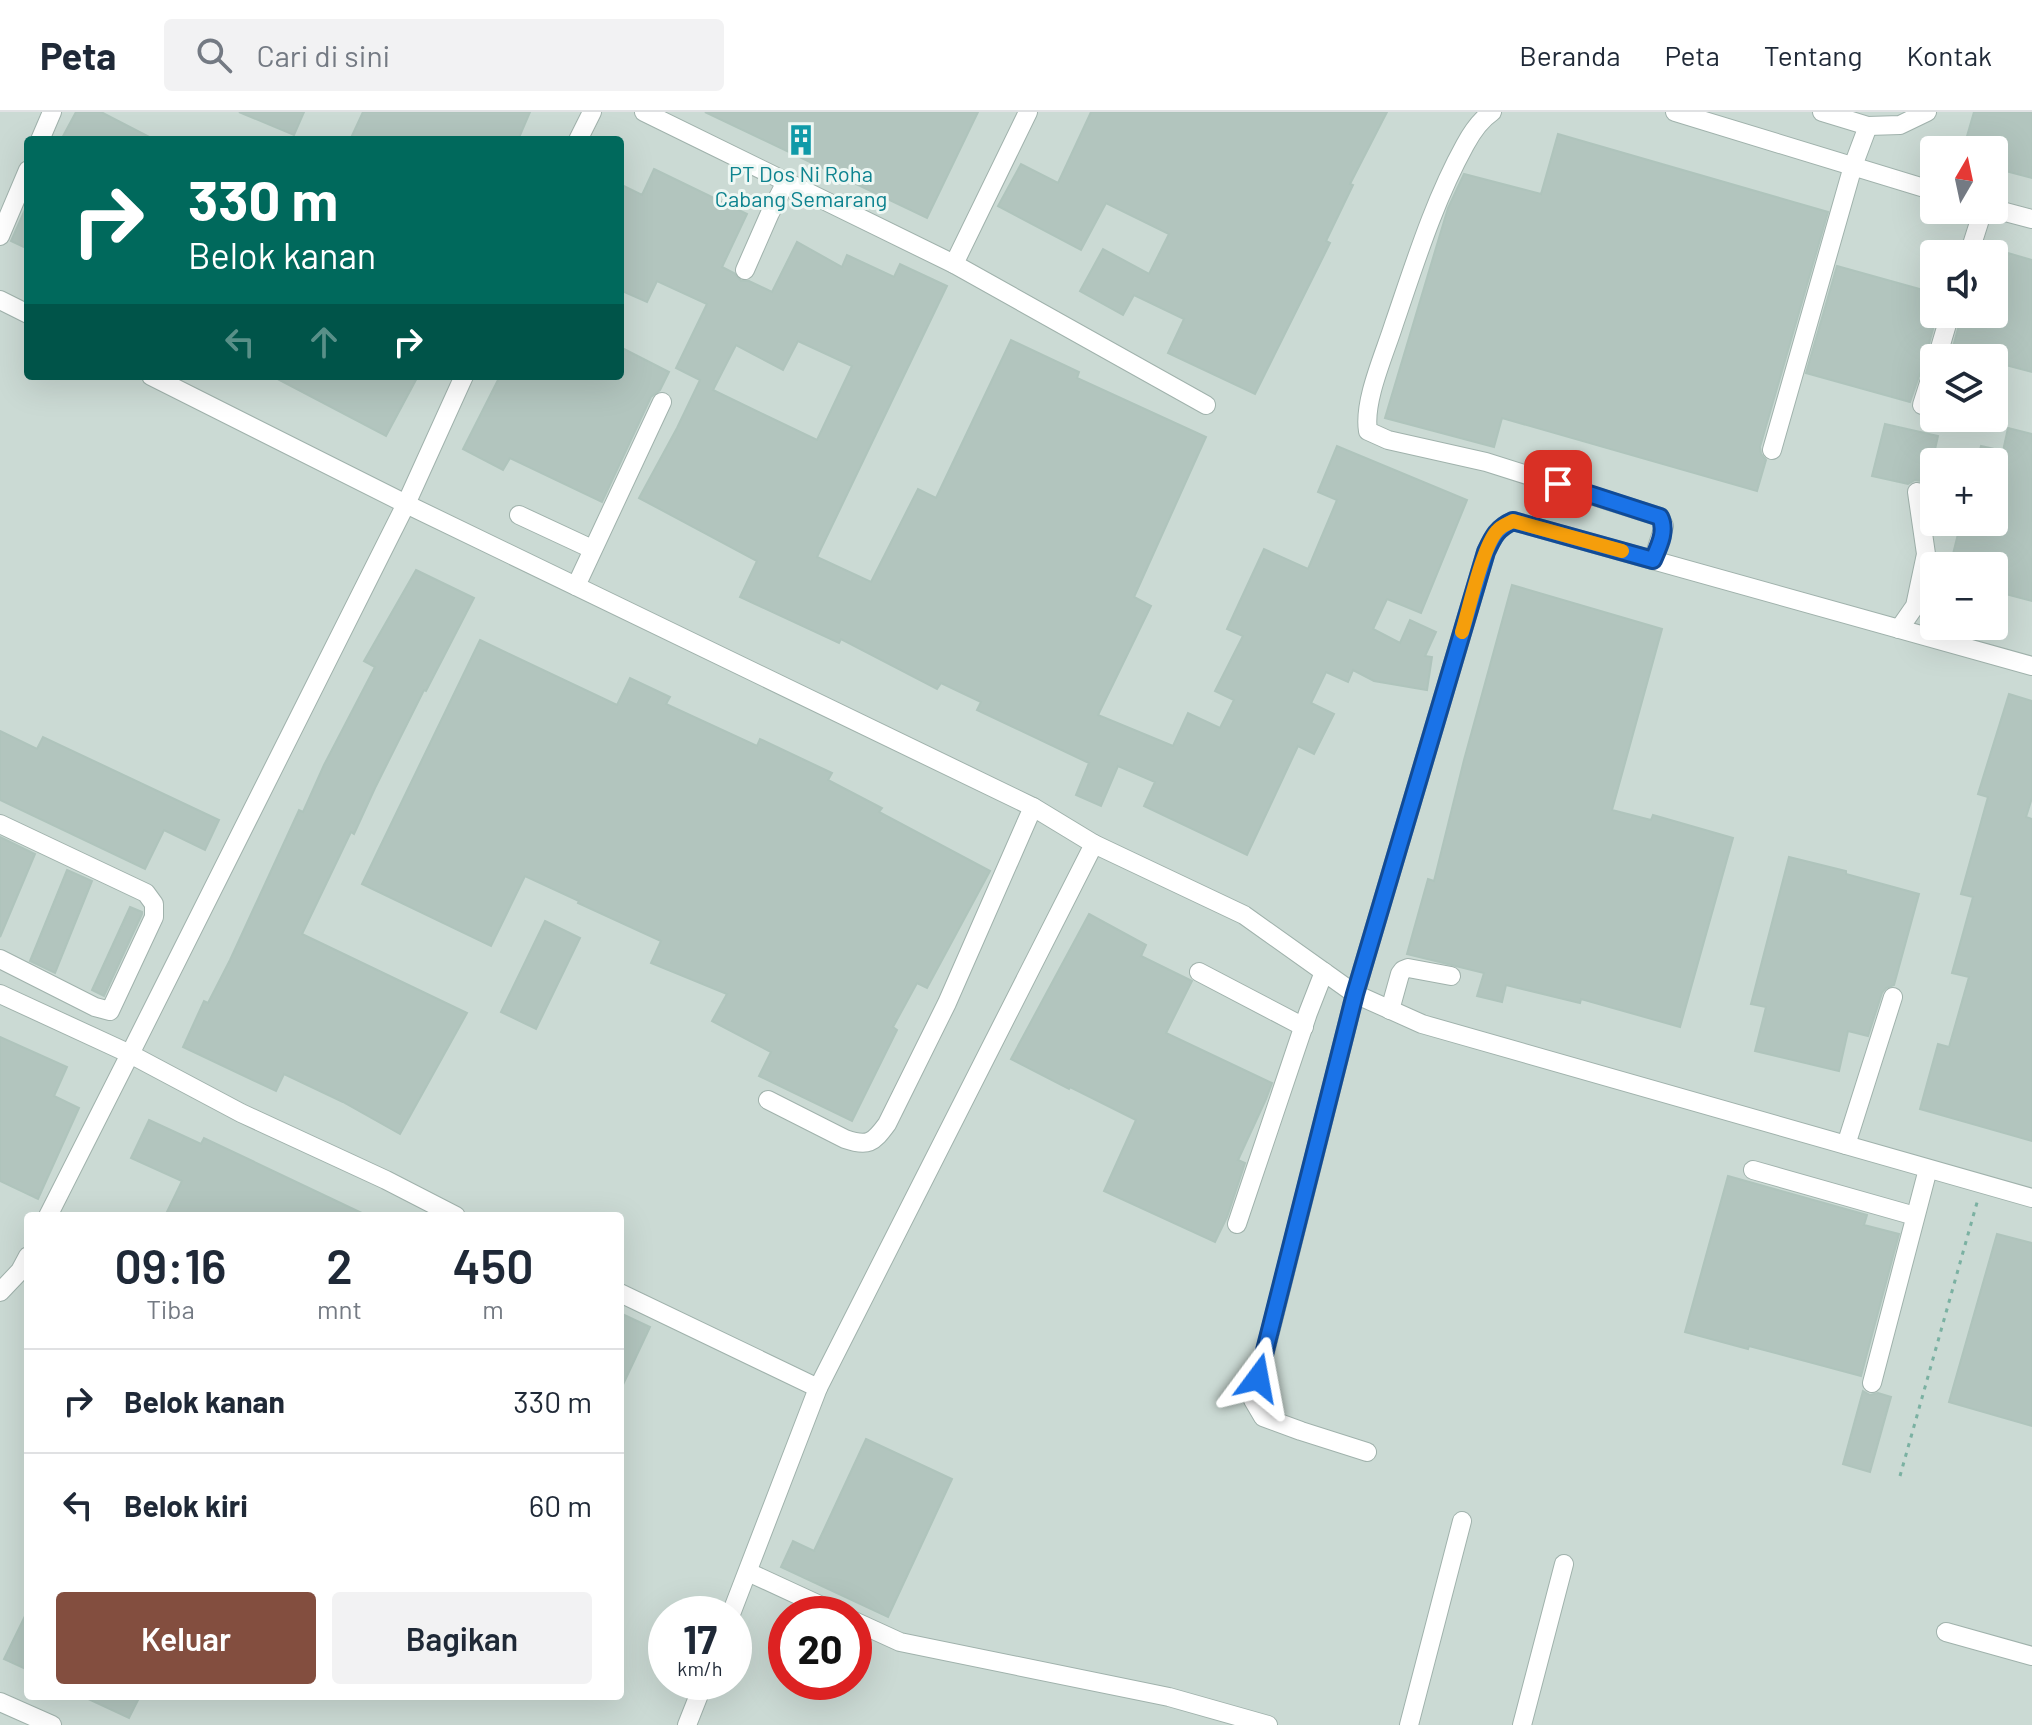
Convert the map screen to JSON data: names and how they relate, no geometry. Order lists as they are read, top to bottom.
{
  "places": {
    "building": ["PT Dos Ni Roha Cabang Semarang"]
  },
  "north": "top",
  "page": {
    "header": "Peta",
    "search": "Cari di sini",
    "nav": [
      "Beranda",
      "Peta",
      "Tentang",
      "Kontak"
    ],
    "map_buttons": ["+", "−"],
    "turn": ["330 m", "Belok kanan"],
    "eta": [
      "09:16",
      "Tiba",
      "2",
      "mnt",
      "450",
      "m"
    ],
    "list": [
      {
        "name": "Belok kanan",
        "value": "330 m"
      },
      {
        "name": "Belok kiri",
        "value": "60 m"
      }
    ],
    "buttons": ["Keluar", "Bagikan"],
    "speed": "17 km/h",
    "limit": "20"
  }
}
